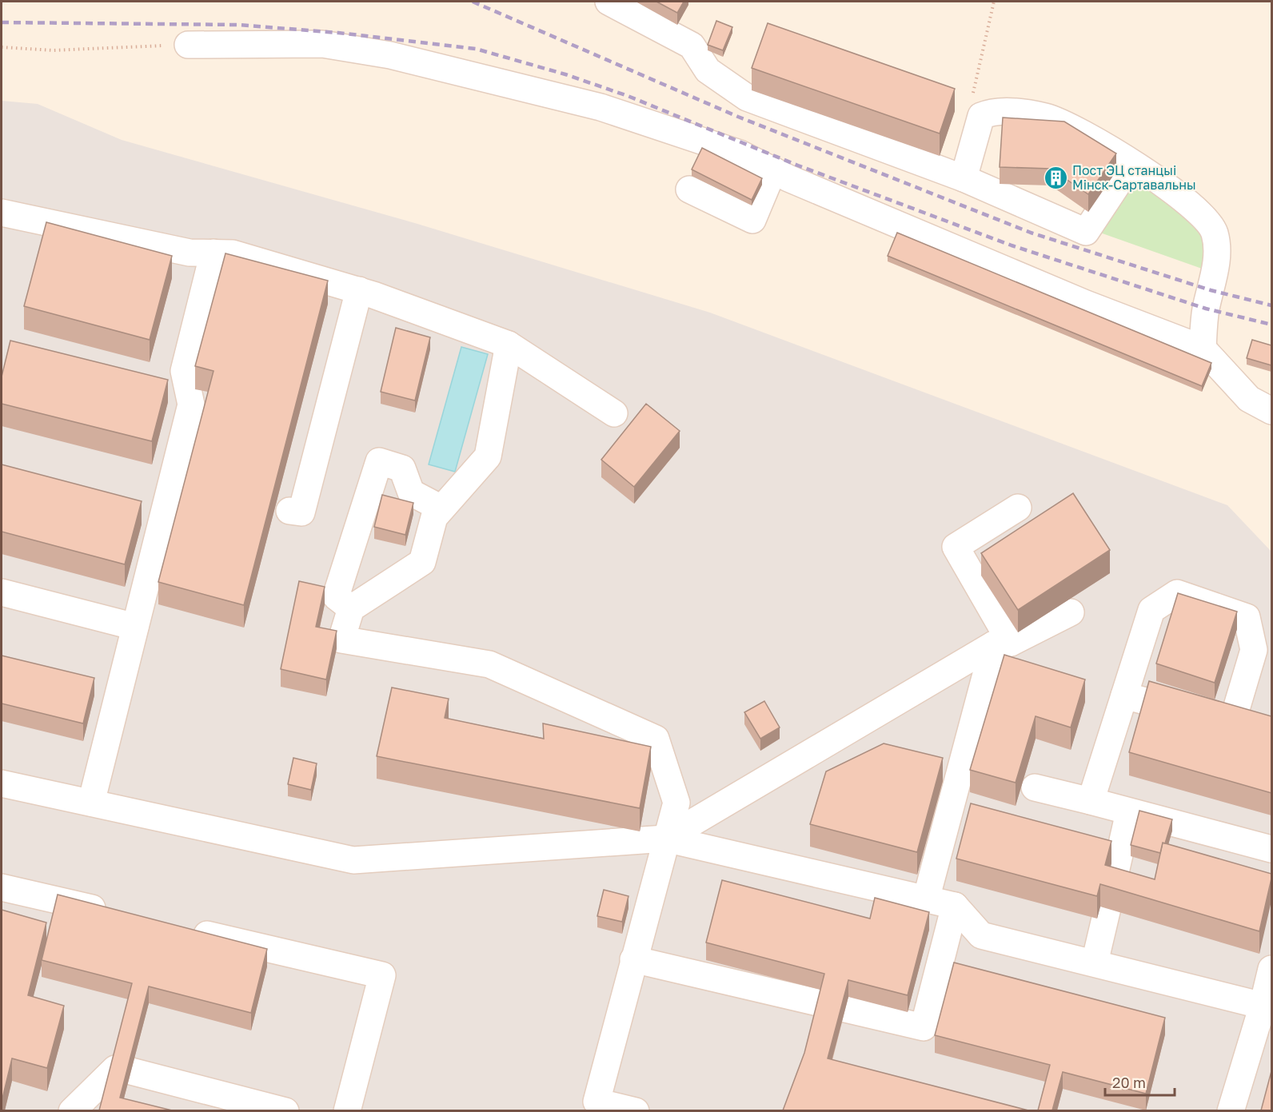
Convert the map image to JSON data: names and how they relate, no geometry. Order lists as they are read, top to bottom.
{
  "places": {
    "building": ["Пост ЭЦ станцыі Мінск-Сартавальны"]
  },
  "scale_bar": "20 m"
}
